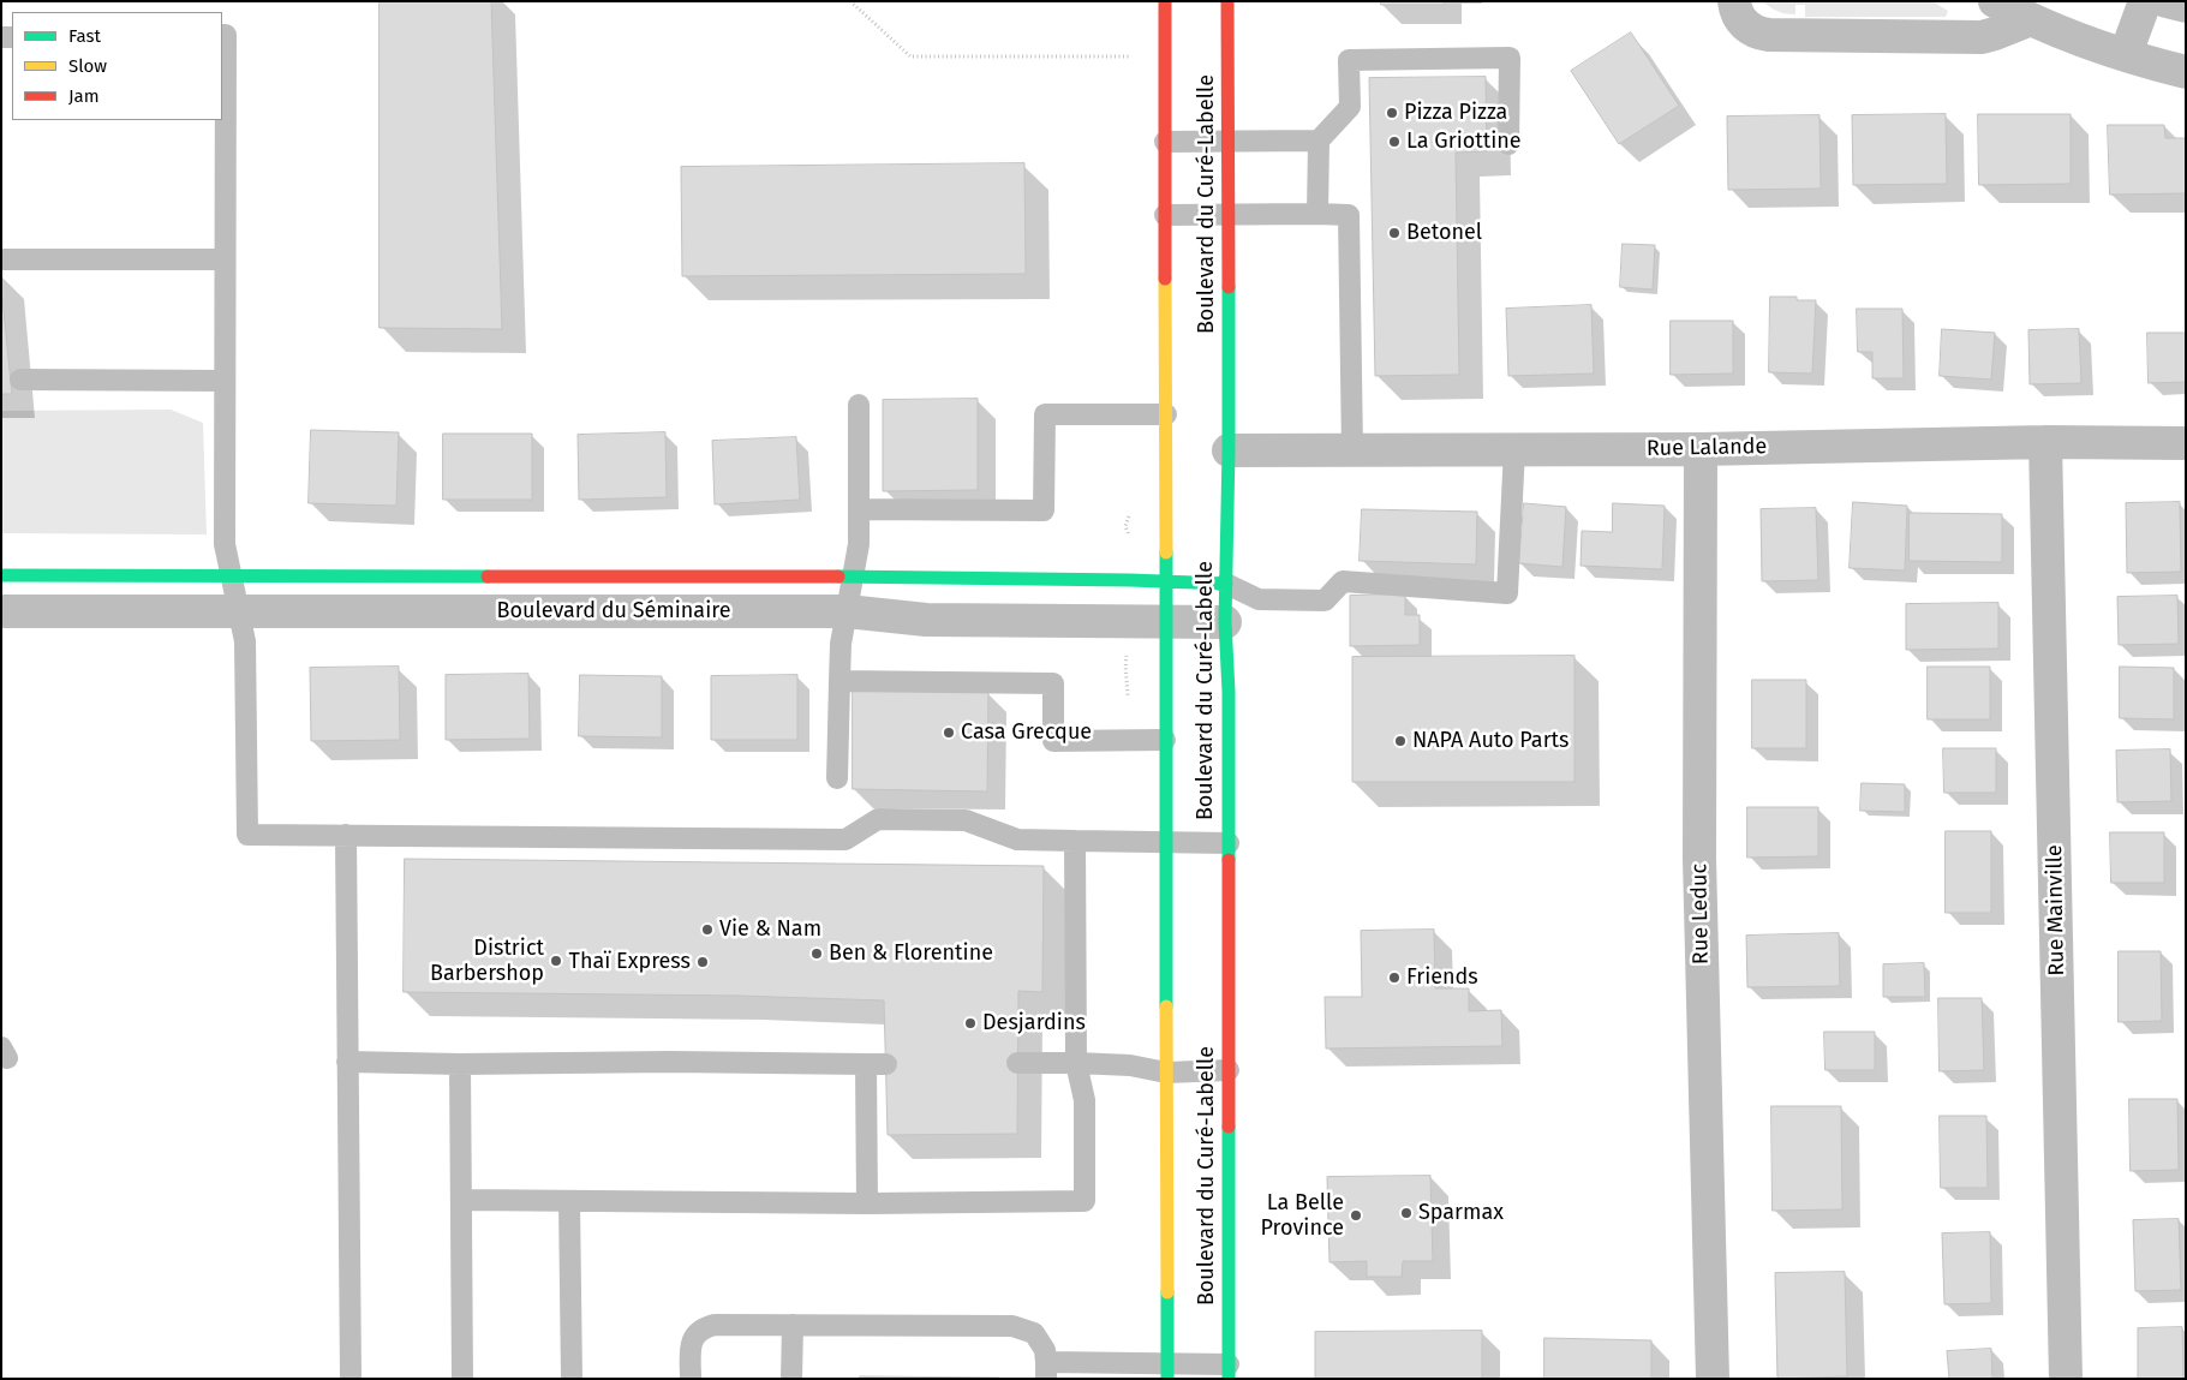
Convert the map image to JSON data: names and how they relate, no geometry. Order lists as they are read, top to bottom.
{
  "streets": {
    "main road": ["Boulevard du Curé-Labelle", "Boulevard du Séminaire"],
    "street": ["Rue Lalande", "Rue Mainville", "Rue Leduc"]
  },
  "crossings": [
    ["Boulevard du Curé-Labelle", "Rue Lalande"],
    ["Boulevard du Curé-Labelle", "Boulevard du Séminaire"],
    ["Rue Lalande", "Rue Mainville"],
    ["Rue Lalande", "Rue Leduc"]
  ],
  "places": [
    "Pizza Pizza",
    "La Griottine",
    "Betonel",
    "Casa Grecque",
    "NAPA Auto Parts",
    "Vie & Nam",
    "Ben & Florentine",
    "District Barbershop",
    "Thaï Express",
    "Friends",
    "Desjardins",
    "Sparmax",
    "La Belle Province"
  ],
  "legend": ["Fast", "Slow", "Jam"]
}
